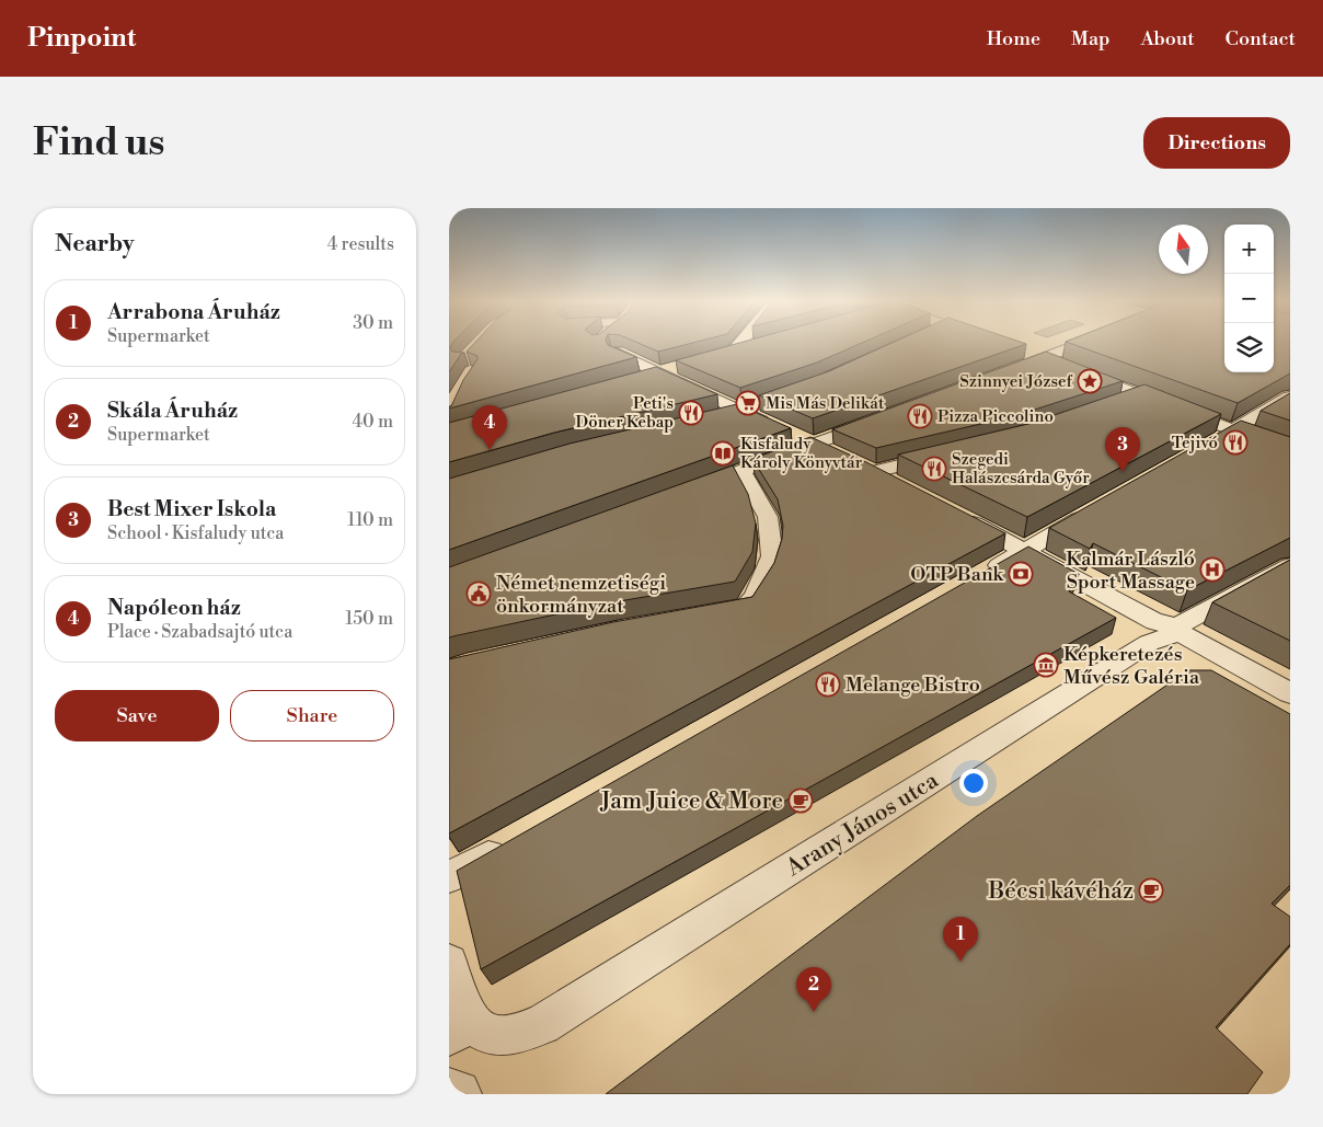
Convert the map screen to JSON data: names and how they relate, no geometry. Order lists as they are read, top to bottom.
{
  "streets": {
    "street": ["Arany János utca"]
  },
  "places": {
    "place": ["Szinnyei József"],
    "supermarket": ["Mis Más Delikát"],
    "restaurant": [
      "Peti's Döner Kebap",
      "Pizza Piccolino",
      "Tejivó",
      "Szegedi Halászcsárda Győr",
      "Melange Bistro"
    ],
    "library": ["Kisfaludy Károly Könyvtár"],
    "hospital": ["Kalmár László Sport Massage"],
    "bank": ["OTP Bank"],
    "public building": ["Német nemzetiségi önkormányzat"],
    "museum": ["Képkeretezés Művész Galéria"],
    "cafe": ["Jam Juice & More", "Bécsi kávéház"]
  },
  "north": "top",
  "page": {
    "header": "Pinpoint",
    "nav": [
      "Home",
      "Map",
      "About",
      "Contact"
    ],
    "buttons": [
      "Directions",
      ["Save", "Share"]
    ],
    "title": "Find us",
    "heading": ["Nearby", "4 results"],
    "map_buttons": ["+", "−"],
    "list": [
      {
        "mark": "1",
        "name": "Arrabona Áruház",
        "note": "Supermarket",
        "value": "30 m"
      },
      {
        "mark": "2",
        "name": "Skála Áruház",
        "note": "Supermarket",
        "value": "40 m"
      },
      {
        "mark": "3",
        "name": "Best Mixer Iskola",
        "note": "School · Kisfaludy utca",
        "value": "110 m"
      },
      {
        "mark": "4",
        "name": "Napóleon ház",
        "note": "Place · Szabadsajtó utca",
        "value": "150 m"
      }
    ],
    "pins": [
      "4",
      "3",
      "1",
      "2"
    ]
  }
}
